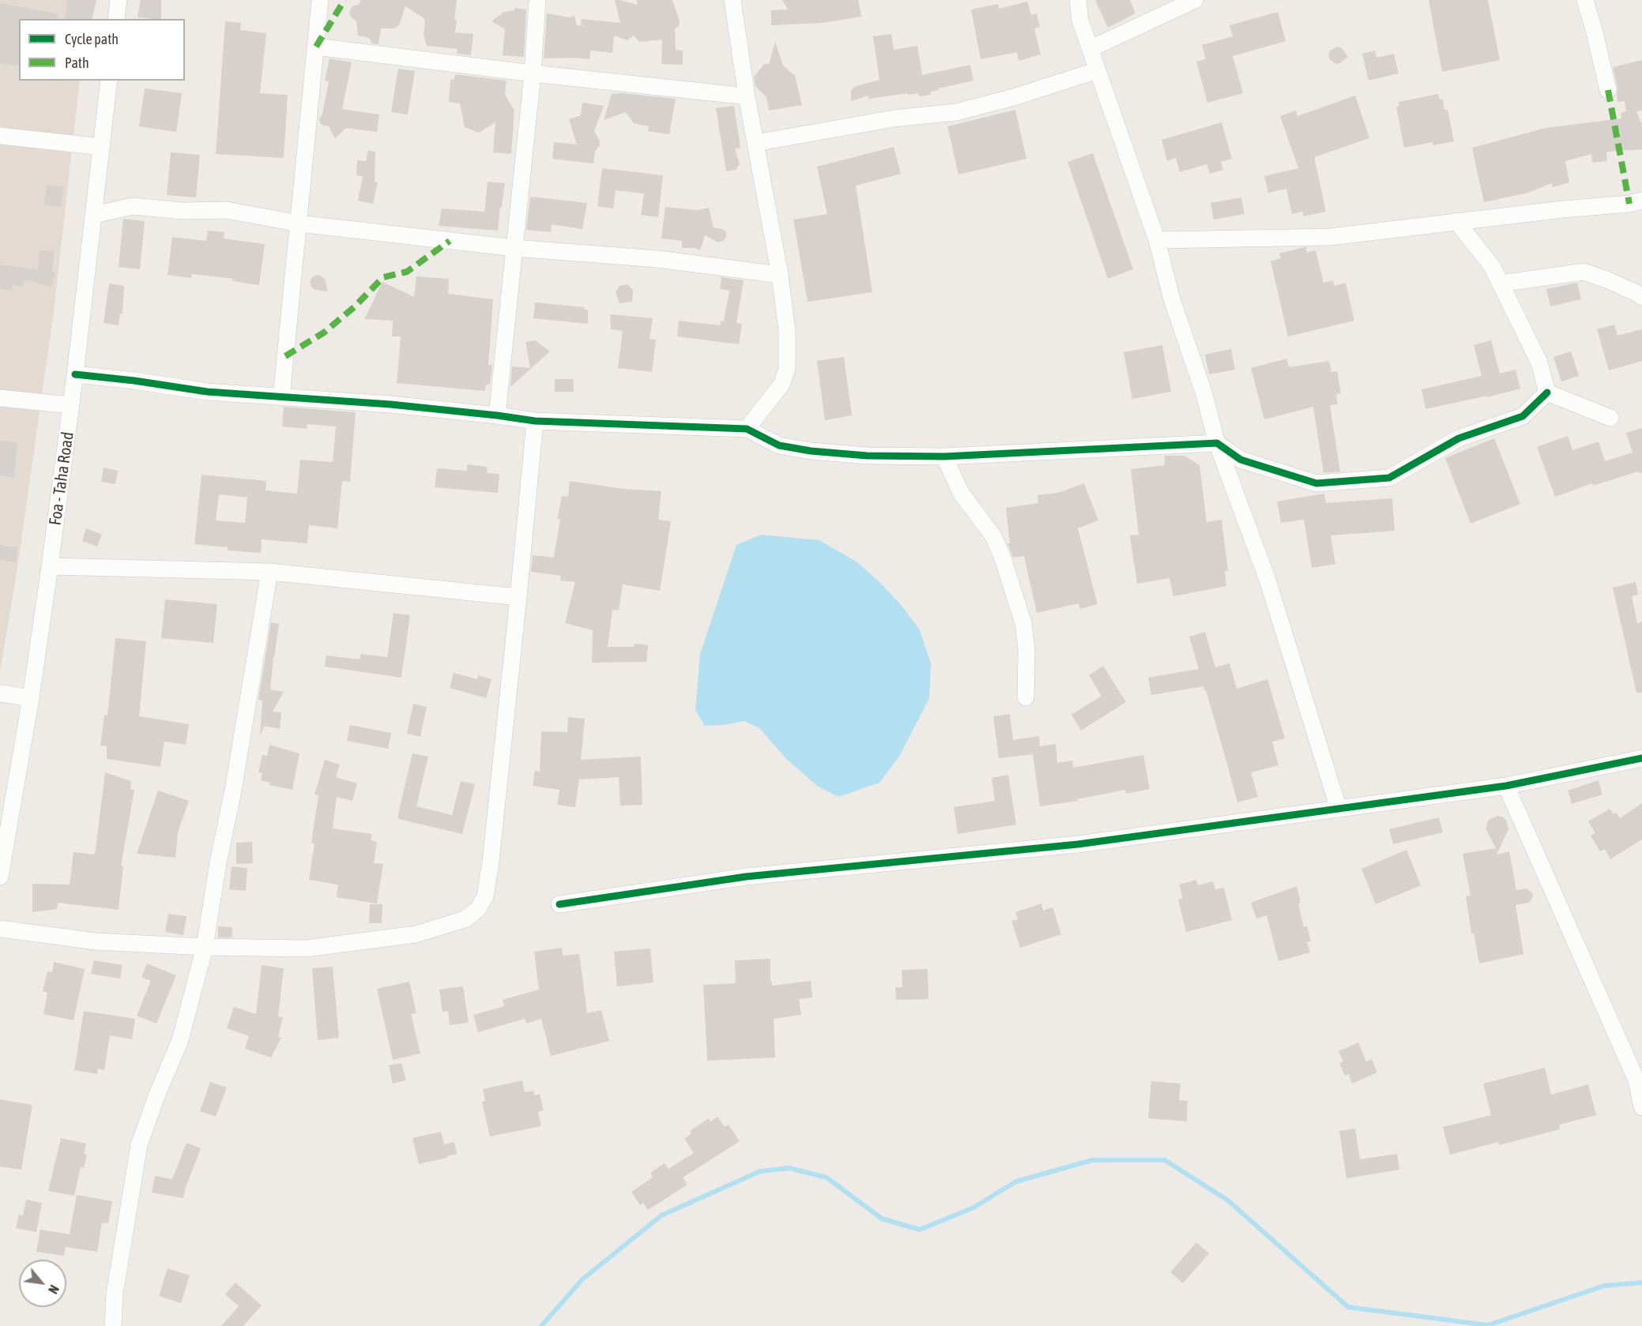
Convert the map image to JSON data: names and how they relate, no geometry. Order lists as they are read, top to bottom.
{
  "streets": {
    "street": ["Foa - Taha Road"]
  },
  "legend": ["Cycle path", "Path"],
  "north": "bottom right"
}
